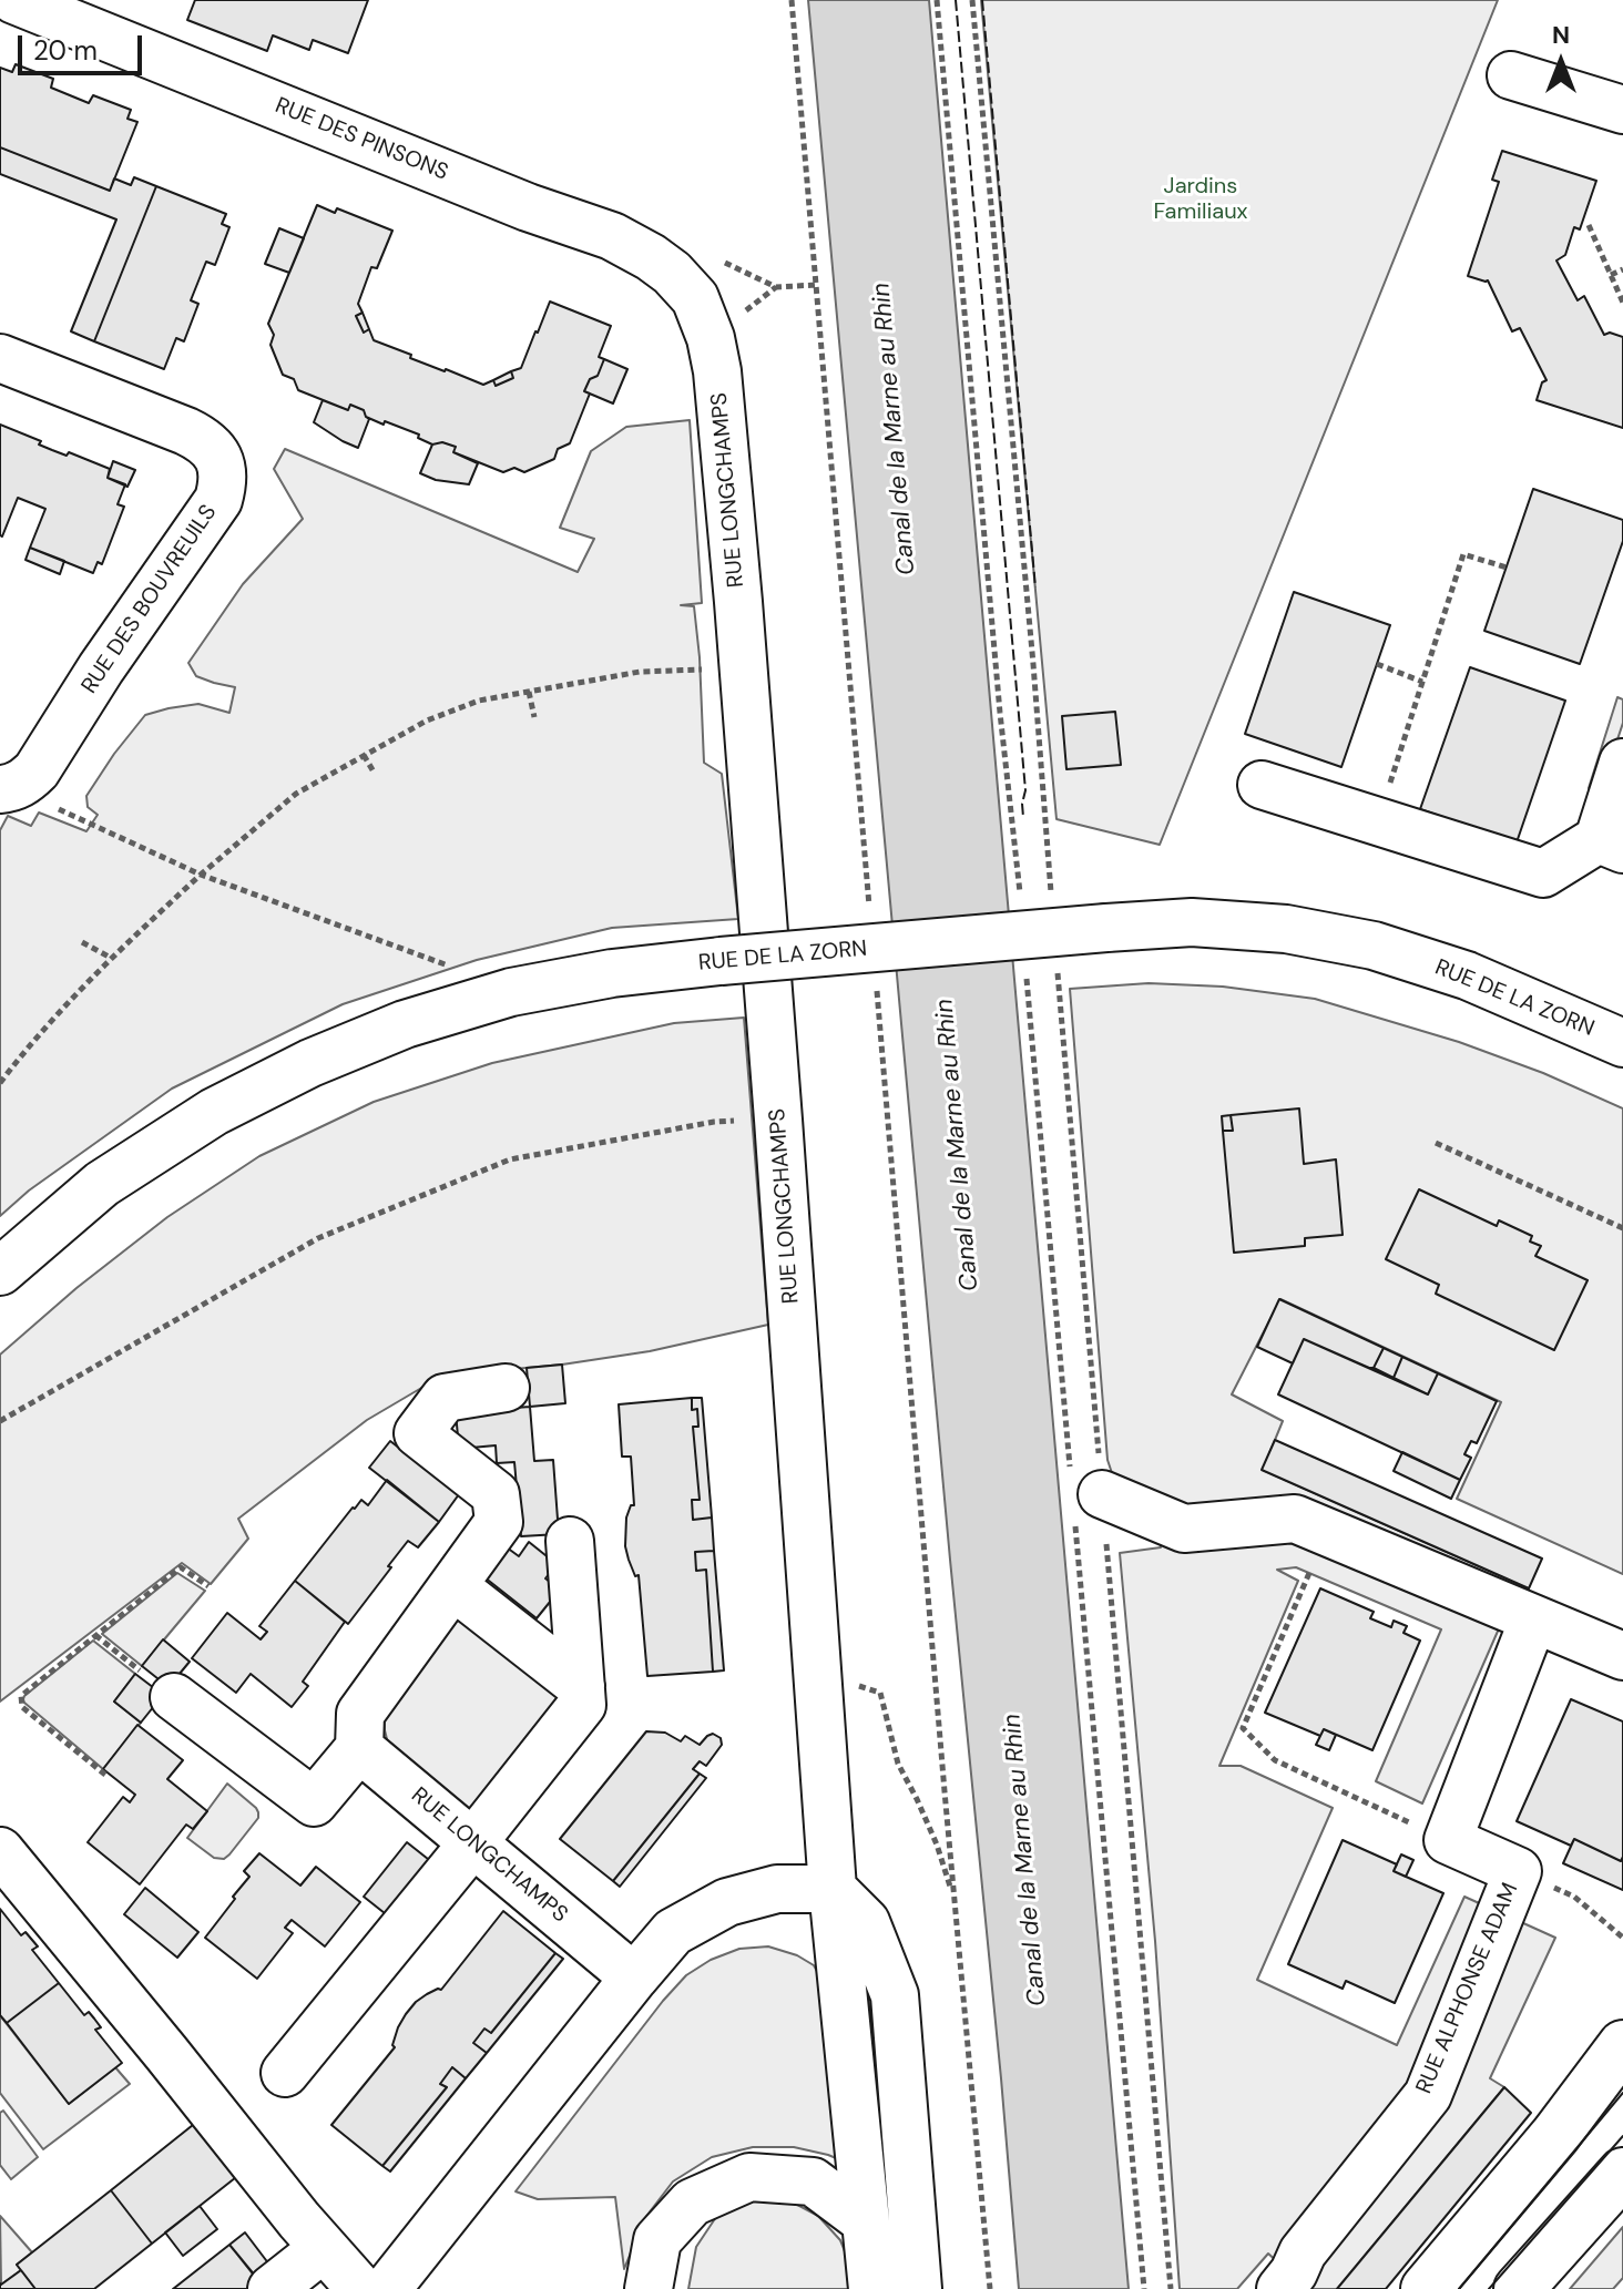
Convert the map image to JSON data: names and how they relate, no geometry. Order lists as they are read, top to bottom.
{
  "streets": {
    "street": [
      "RUE DES PINSONS",
      "RUE LONGCHAMPS",
      "RUE DES BOUVREUILS",
      "RUE DE LA ZORN",
      "RUE ALPHONSE ADAM"
    ]
  },
  "crossings": [
    ["RUE DES PINSONS", "RUE LONGCHAMPS"]
  ],
  "water": ["Canal de la Marne au Rhin"],
  "parks": ["Jardins Familiaux"],
  "scale_bar": "20 m",
  "north": "top"
}
